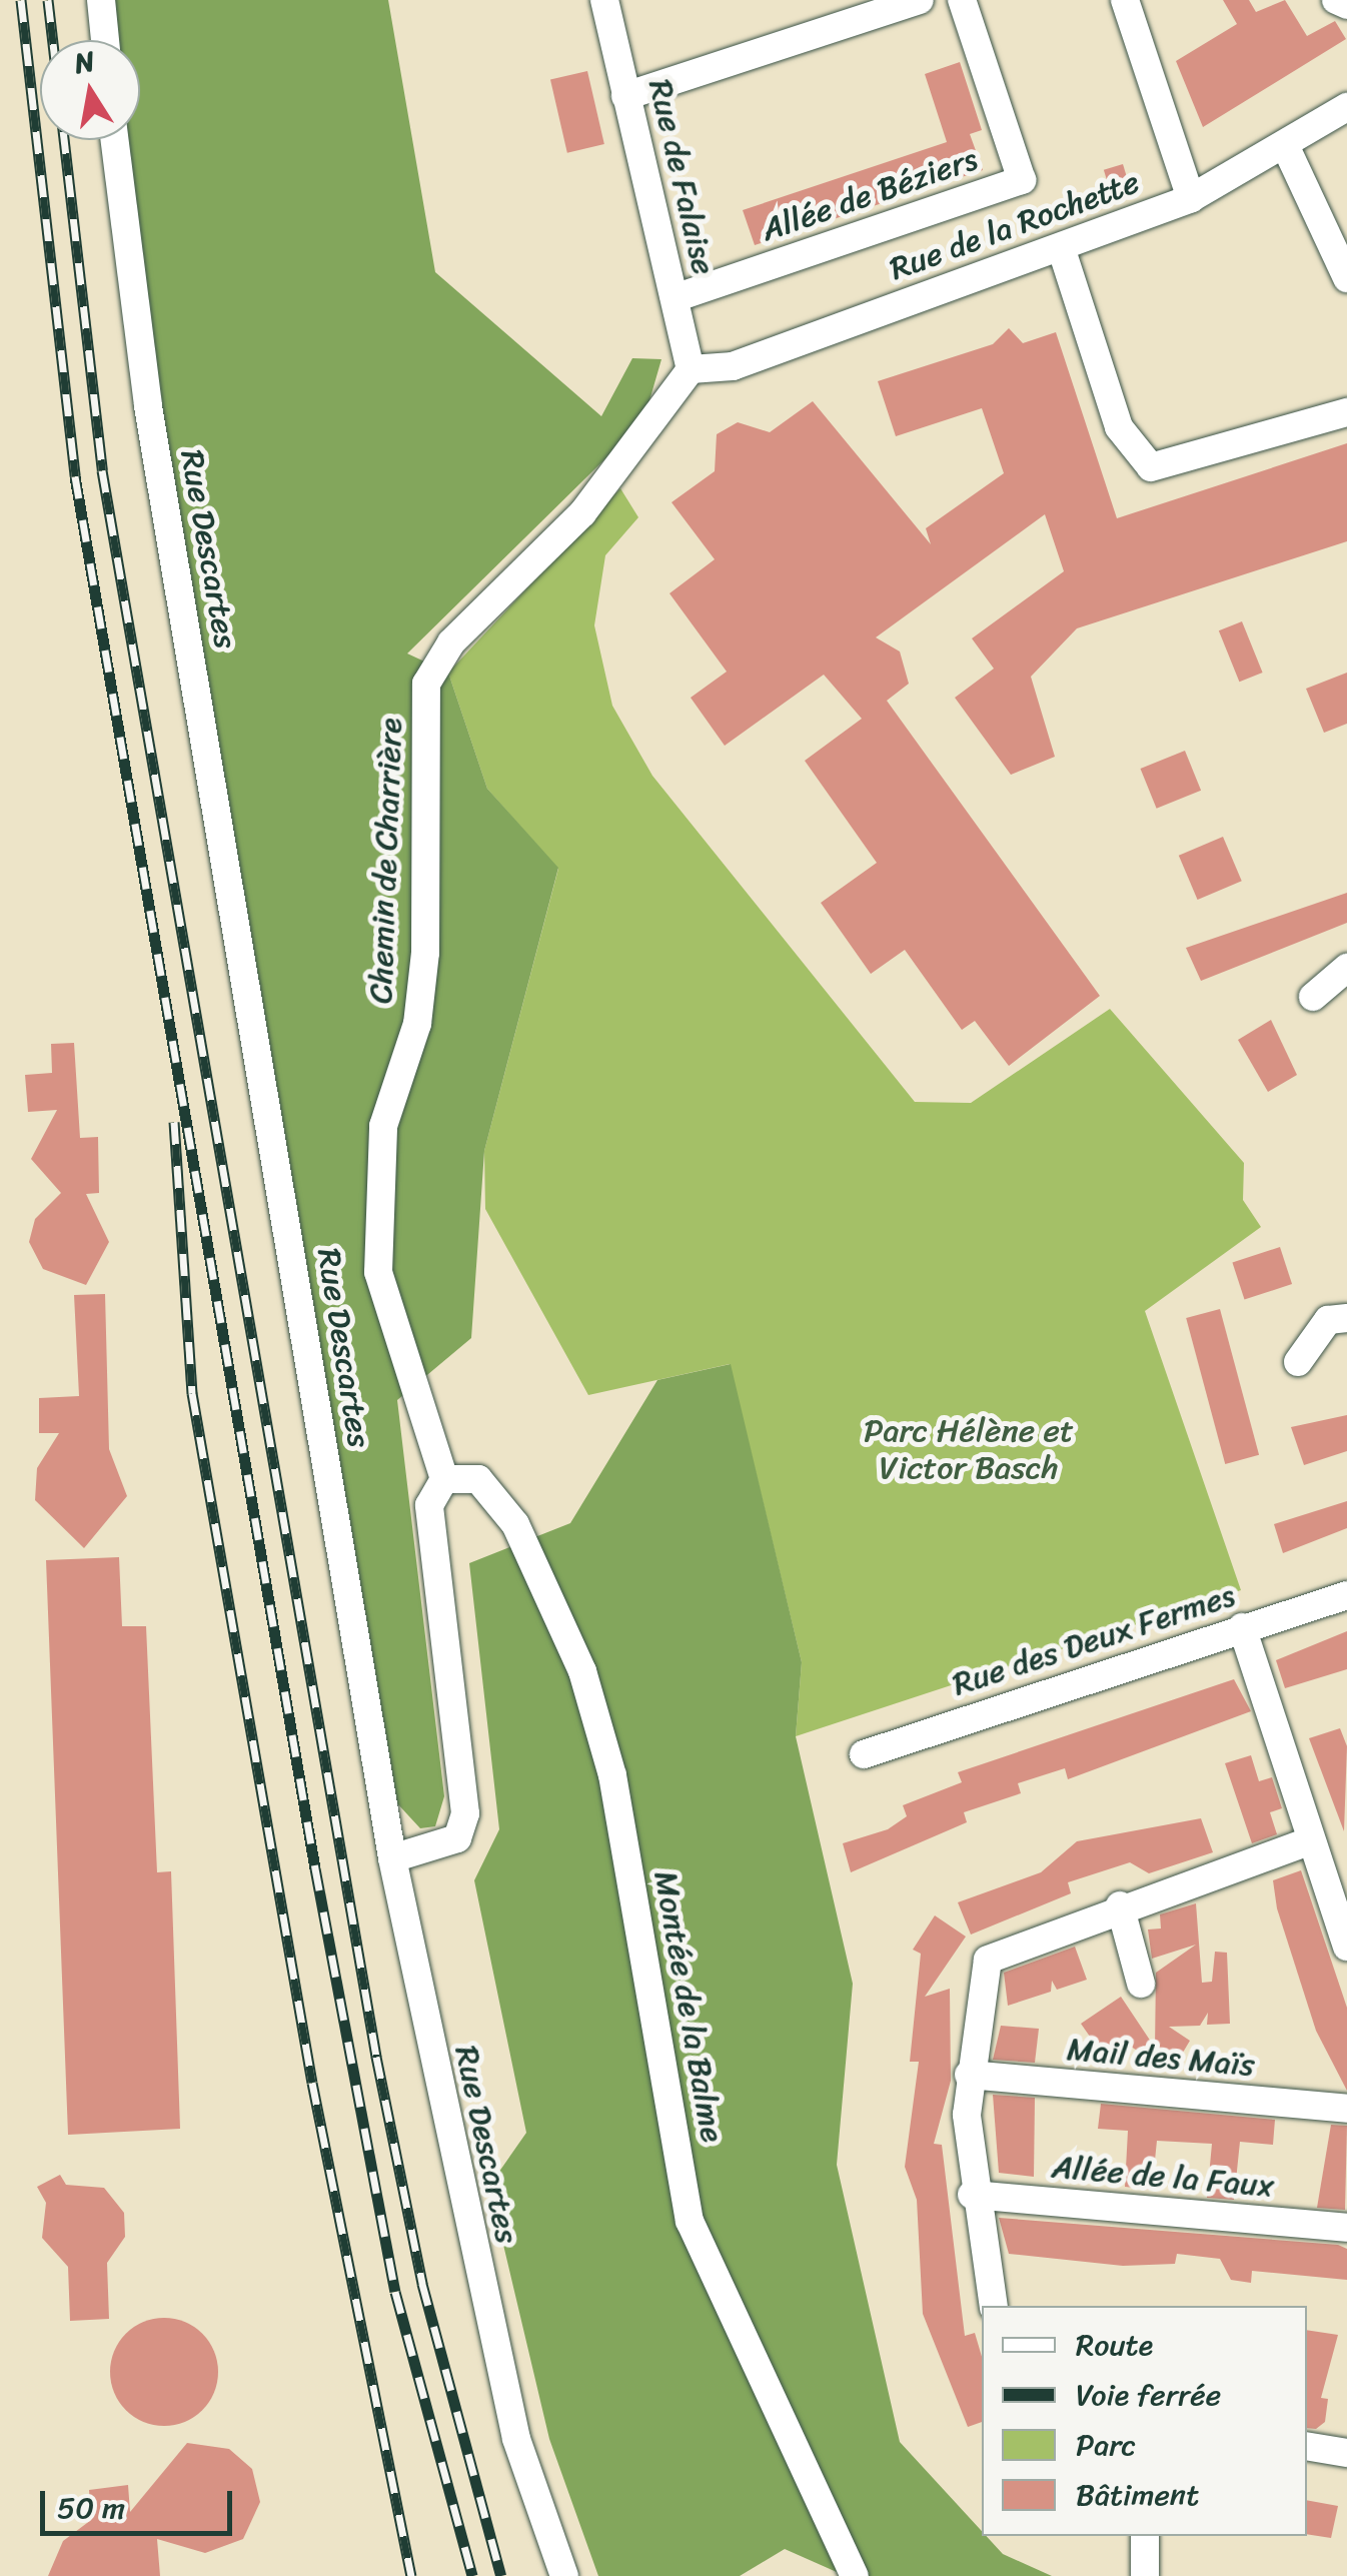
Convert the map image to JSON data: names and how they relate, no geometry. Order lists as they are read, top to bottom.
{
  "streets": {
    "street": [
      "Rue de Falaise",
      "Allée de Béziers",
      "Rue de la Rochette",
      "Rue Descartes",
      "Chemin de Charrière",
      "Rue des Deux Fermes",
      "Montée de la Balme",
      "Mail des Maïs",
      "Allée de la Faux"
    ]
  },
  "crossings": [
    ["Rue de Falaise", "Allée de Béziers"],
    ["Rue de Falaise", "Rue de la Rochette"],
    ["Rue de Falaise", "Chemin de Charrière"],
    ["Rue de la Rochette", "Chemin de Charrière"],
    ["Chemin de Charrière", "Montée de la Balme"]
  ],
  "parks": ["Parc Hélène et Victor Basch"],
  "legend": [
    "Route",
    "Voie ferrée",
    "Parc",
    "Bâtiment"
  ],
  "scale_bar": "50 m",
  "north": "top"
}
